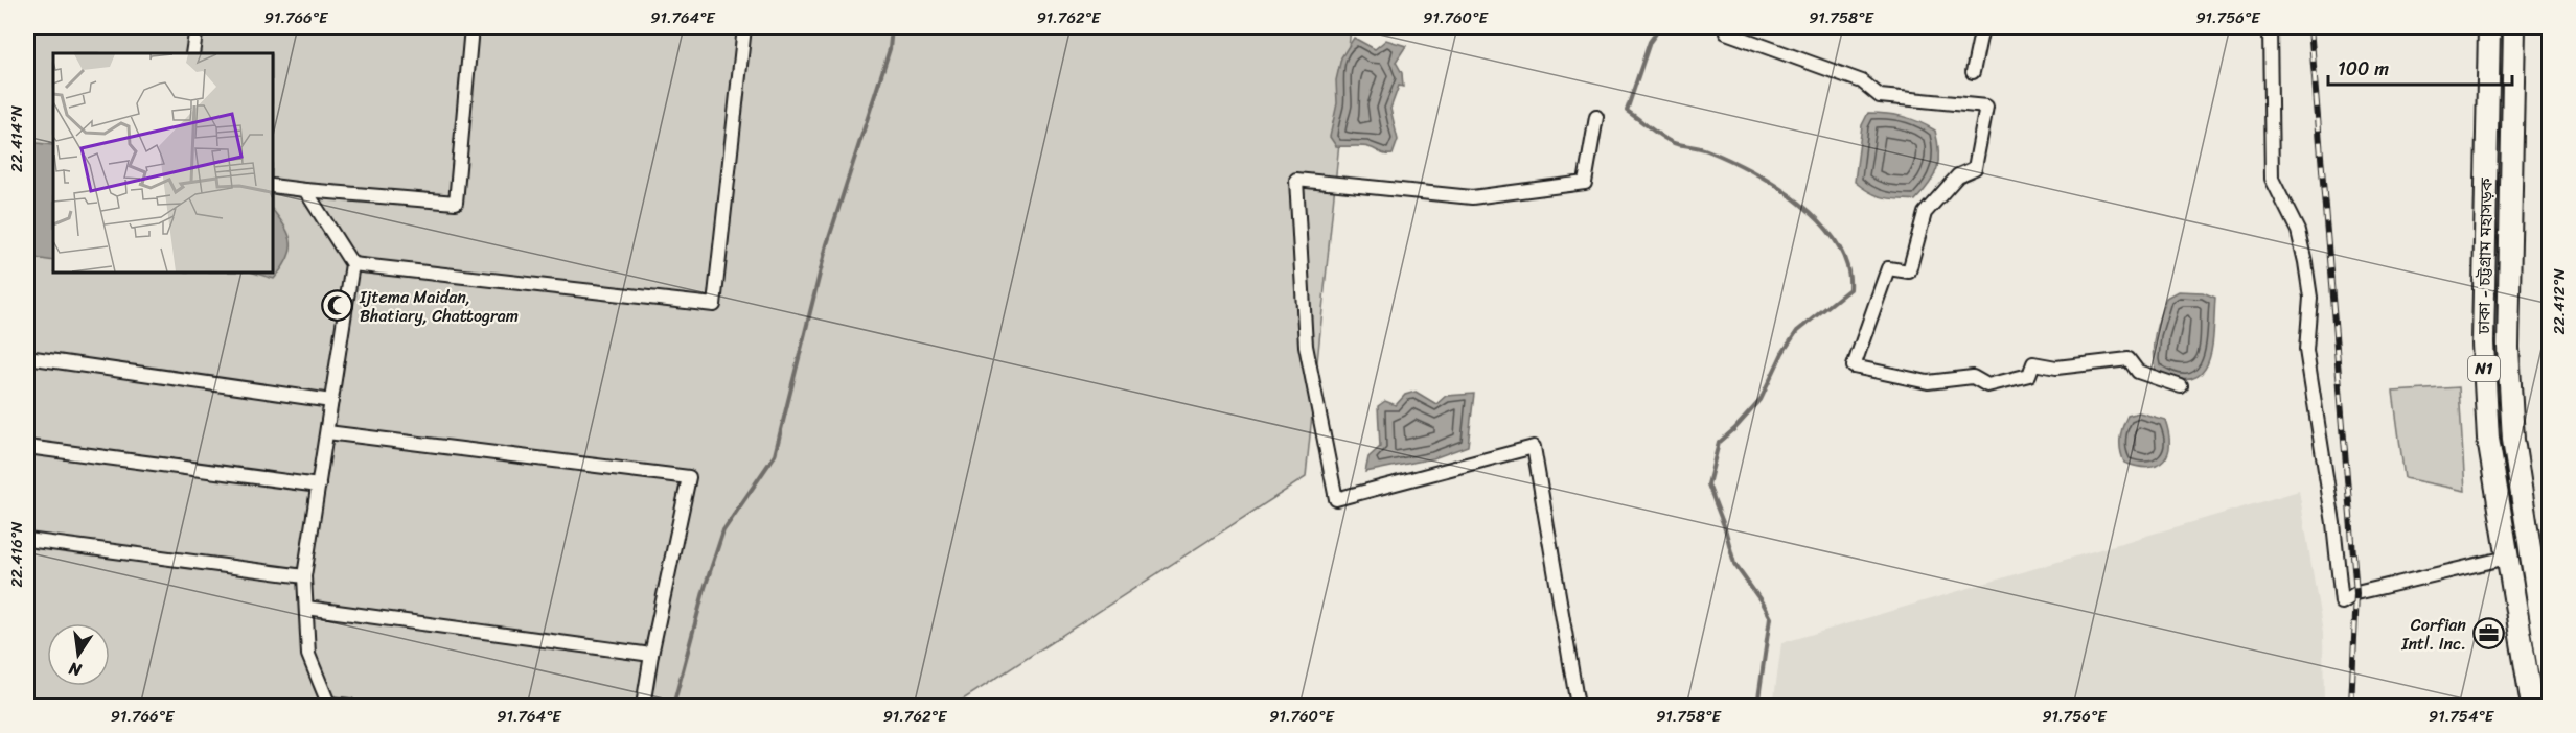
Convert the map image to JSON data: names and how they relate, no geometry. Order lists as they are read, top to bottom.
{
  "streets": {
    "highway": ["ঢাকা - চট্টগ্রাম মহাসড়ক", "N1"]
  },
  "places": {
    "mosque": ["Ijtema Maidan, Bhatiary, Chattogram"],
    "office": ["Corfian Intl. Inc."]
  },
  "scale_bar": "100 m",
  "north": "bottom",
  "coordinates": [
    "91.766°E",
    "91.764°E",
    "91.762°E",
    "91.760°E",
    "91.758°E",
    "91.756°E",
    "22.414°N",
    "22.412°N",
    "22.416°N",
    "91.754°E"
  ]
}
